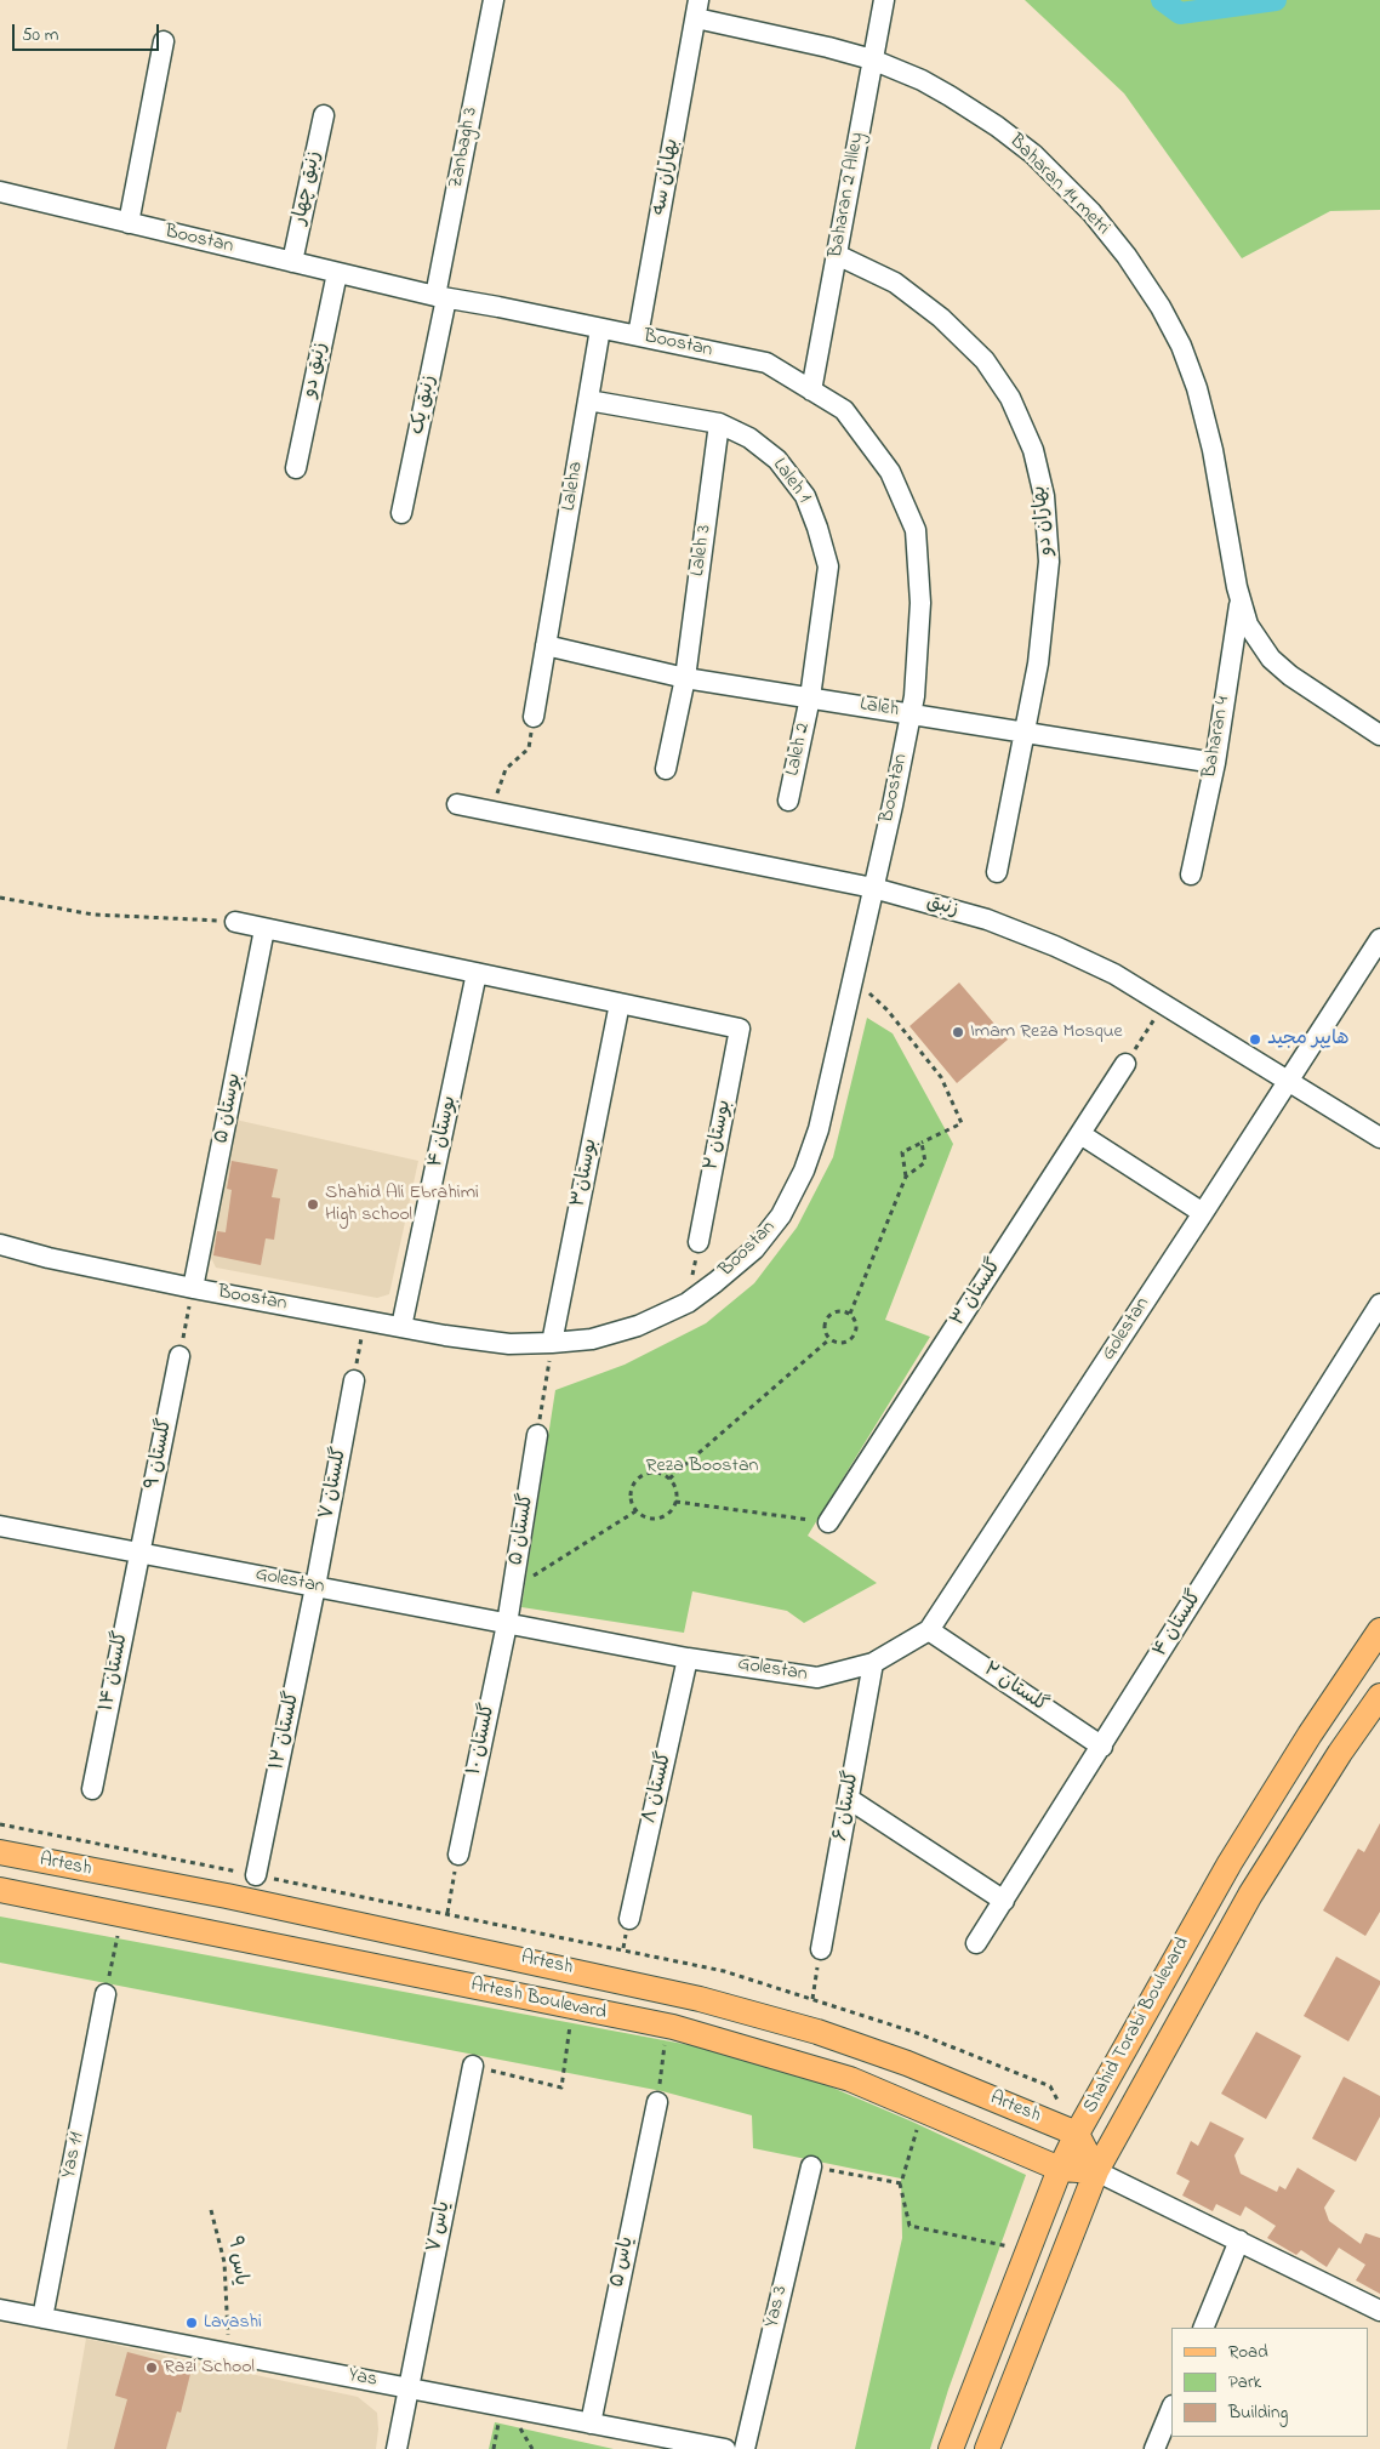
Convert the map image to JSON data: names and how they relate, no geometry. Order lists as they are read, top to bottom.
{
  "streets": {
    "main road": ["Artesh", "Artesh Boulevard", "Shahid Torabi Boulevard"],
    "street": [
      "Zanbagh 3",
      "بهاران سه",
      "Baharan 14 metri",
      "زنبق چهار",
      "Baharan 2 Alley",
      "Boostan",
      "زنبق دو",
      "زنبق یک",
      "Laleh 1",
      "Laleha",
      "بهاران دو",
      "Laleh 3",
      "Laleh",
      "Baharan 4",
      "Laleh 2",
      "زنبق",
      "بوستان ۵",
      "بوستان ۴",
      "بوستان ۲",
      "بوستان۳",
      "گلستان ۳",
      "Golestan",
      "گلستان ۹",
      "گلستان ۷",
      "گلستان ۵",
      "گلستان ۴",
      "گلستان ۱۴",
      "گلستان ۲",
      "گلستان ۱۲",
      "گلستان ۱۰",
      "گلستان ۸",
      "گلستان ۶",
      "Yas 11",
      "یاس ۷",
      "یاس ۵",
      "Yas 3",
      "Yas"
    ],
    "path": ["یاس ۹"]
  },
  "crossings": [
    ["Zanbagh 3", "Boostan"],
    ["Zanbagh 3", "زنبق یک"],
    ["بهاران سه", "Baharan 14 metri"],
    ["بهاران سه", "Boostan"],
    ["Baharan 14 metri", "Baharan 2 Alley"],
    ["Baharan 14 metri", "Baharan 4"],
    ["زنبق چهار", "Boostan"],
    ["Baharan 2 Alley", "Boostan"],
    ["Baharan 2 Alley", "بهاران دو"],
    ["Boostan", "زنبق دو"],
    ["Boostan", "زنبق یک"],
    ["Boostan", "Laleha"],
    ["Boostan", "Laleh"],
    ["Boostan", "زنبق"],
    ["Boostan", "بوستان ۵"],
    ["Boostan", "بوستان ۴"],
    ["Boostan", "بوستان۳"],
    ["Laleh 1", "Laleha"],
    ["Laleh 1", "Laleh 3"],
    ["Laleh 1", "Laleh"],
    ["Laleh 1", "Laleh 2"],
    ["Laleha", "Laleh"],
    ["بهاران دو", "Laleh"],
    ["Laleh 3", "Laleh"],
    ["Laleh", "Baharan 4"],
    ["Laleh", "Laleh 2"],
    ["زنبق", "Golestan"],
    ["بوستان ۲", "بوستان۳"],
    ["Golestan", "گلستان ۹"],
    ["Golestan", "گلستان ۷"],
    ["Golestan", "گلستان ۵"],
    ["Golestan", "گلستان ۱۴"],
    ["Golestan", "گلستان ۲"],
    ["Golestan", "گلستان ۱۲"],
    ["Golestan", "گلستان ۱۰"],
    ["Golestan", "گلستان ۸"],
    ["Golestan", "گلستان ۶"],
    ["گلستان ۹", "گلستان ۱۴"],
    ["گلستان ۷", "گلستان ۱۲"],
    ["گلستان ۵", "گلستان ۱۰"],
    ["گلستان ۴", "گلستان ۲"],
    ["Artesh", "Shahid Torabi Boulevard"],
    ["Artesh Boulevard", "Shahid Torabi Boulevard"],
    ["Yas 11", "Yas"],
    ["یاس ۷", "Yas"],
    ["یاس ۹", "Yas"],
    ["یاس ۵", "Yas"]
  ],
  "parks": ["Reza Boostan"],
  "places": [
    "Imam Reza Mosque",
    "هایپر مجید",
    "Shahid Ali Ebrahimi High school",
    "Lavashi",
    "Razi School"
  ],
  "legend": ["Road", "Park", "Building"],
  "scale_bar": "50 m"
}
